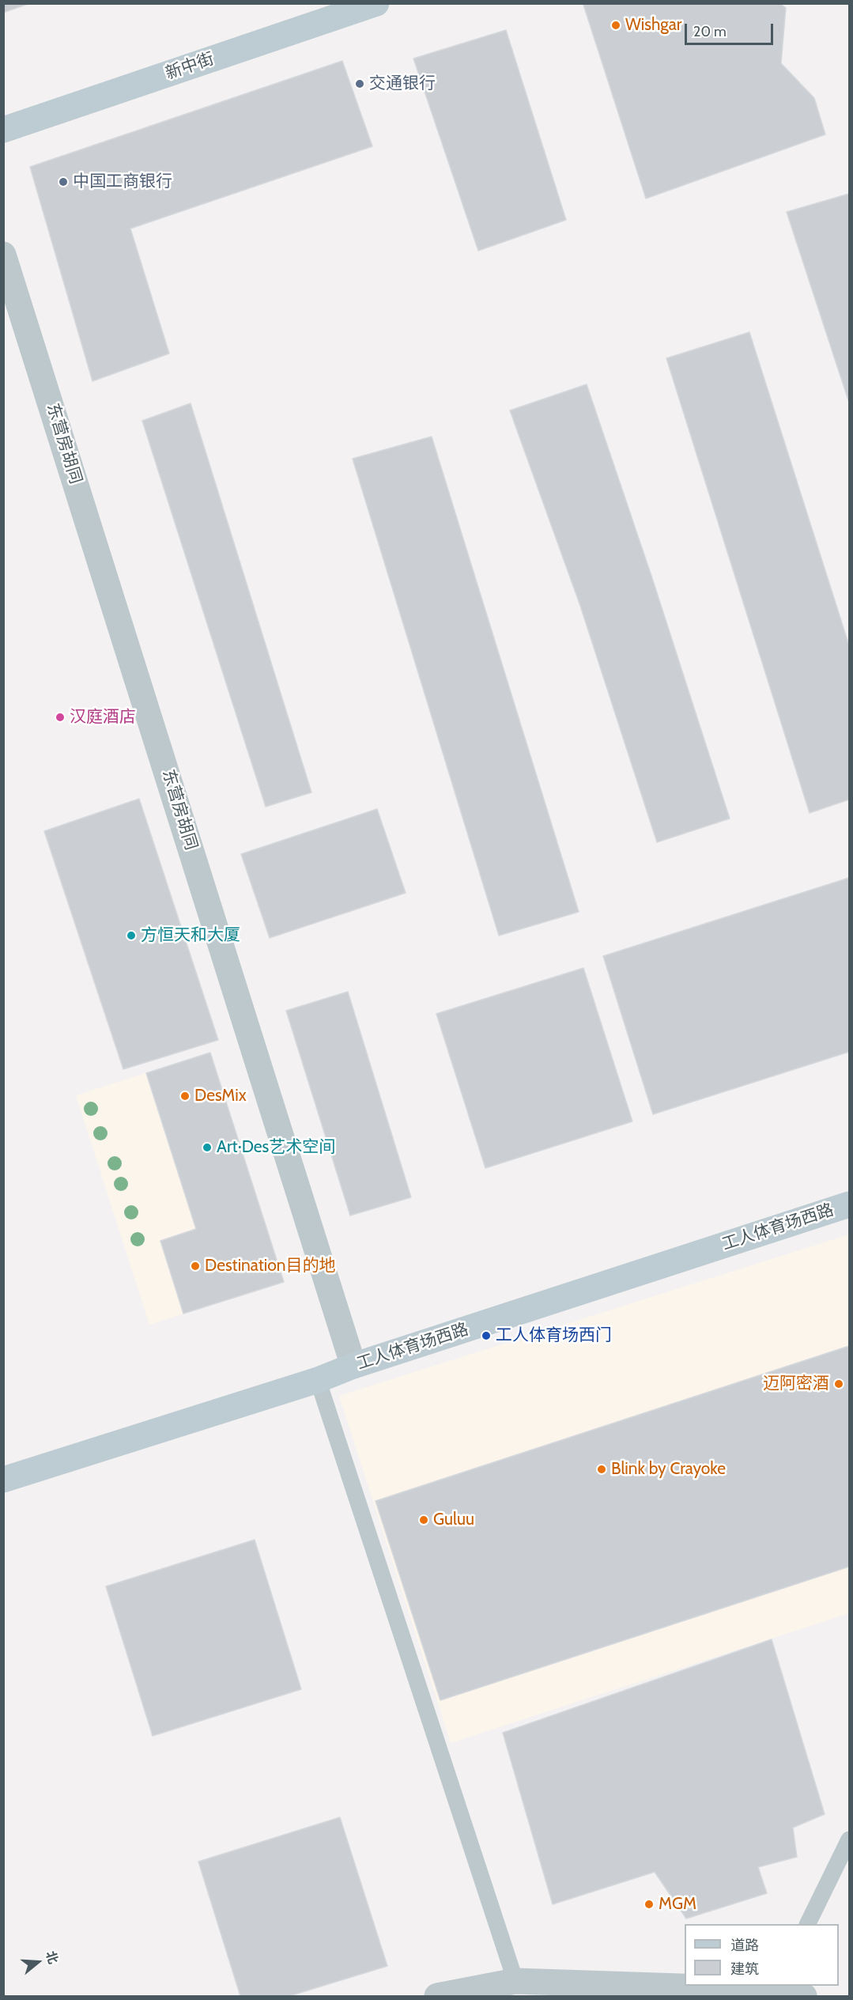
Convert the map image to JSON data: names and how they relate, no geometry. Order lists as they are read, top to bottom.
{
  "streets": {
    "street": ["新中街", "东营房胡同", "工人体育场西路"]
  },
  "crossings": [
    ["东营房胡同", "工人体育场西路"]
  ],
  "places": [
    "Wishgar",
    "交通银行",
    "中国工商银行",
    "汉庭酒店",
    "方恒天和大厦",
    "DesMix",
    "Art·Des艺术空间",
    "Destination目的地",
    "工人体育场西门",
    "迈阿密酒",
    "Blink by Crayoke",
    "Guluu",
    "MGM"
  ],
  "legend": ["道路", "建筑"],
  "scale_bar": "20 m",
  "north": "right"
}
